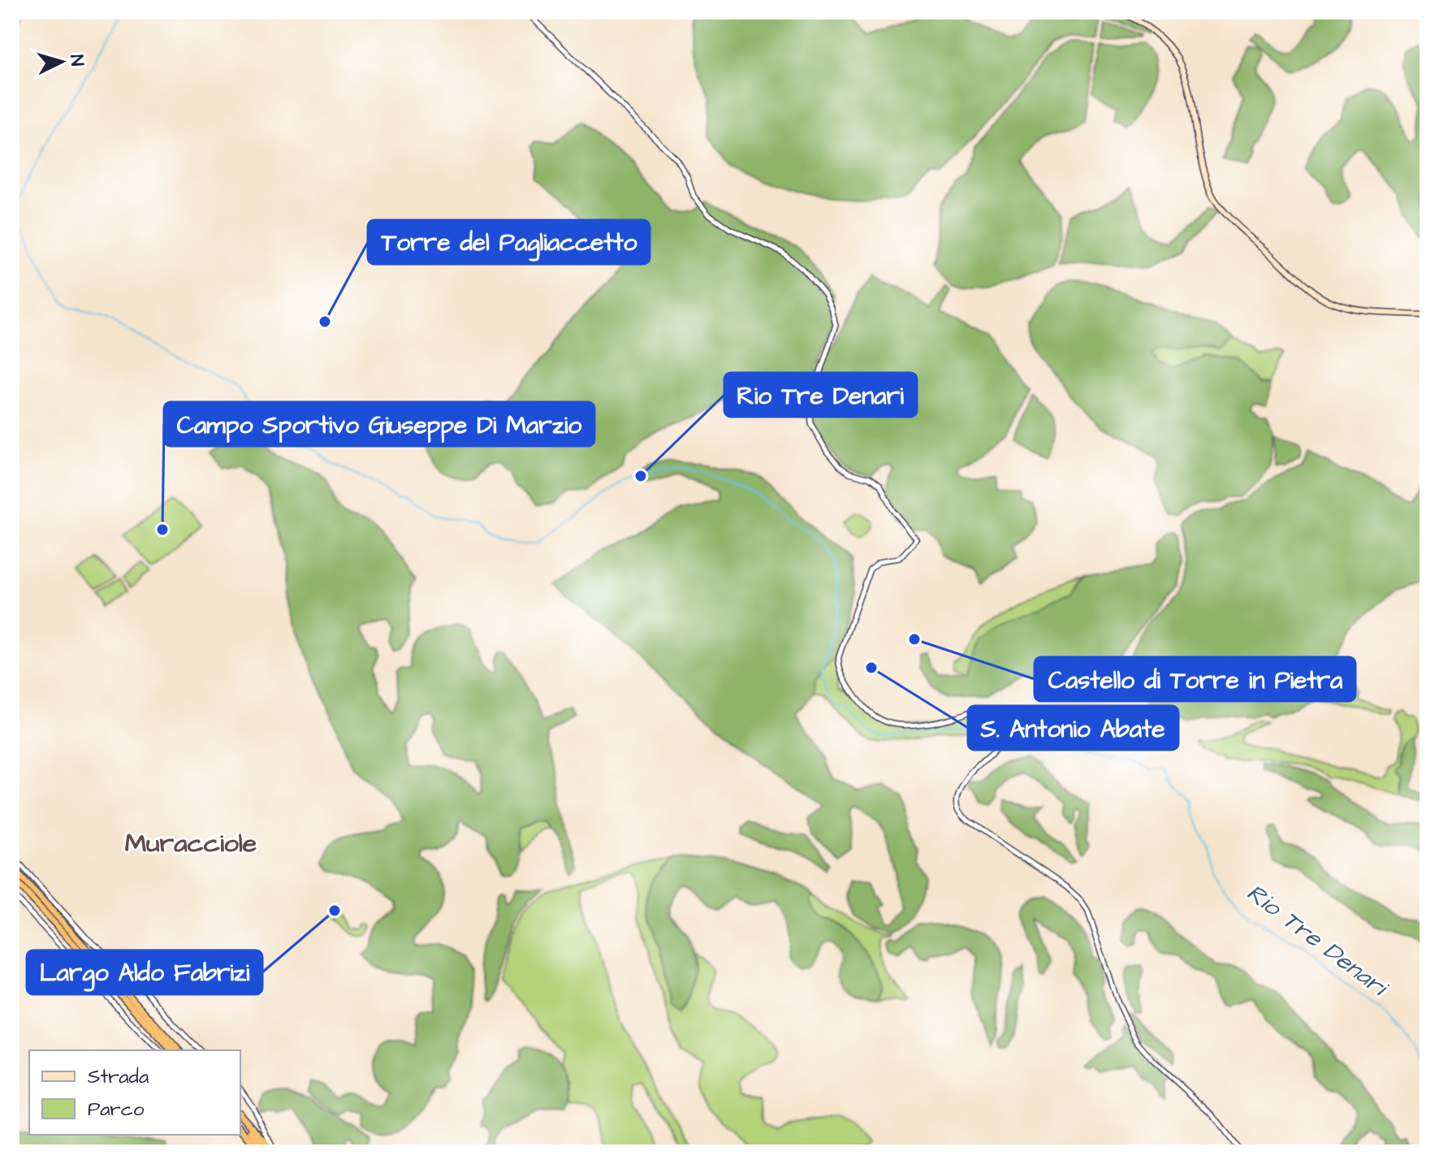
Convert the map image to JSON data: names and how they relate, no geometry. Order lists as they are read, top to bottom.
{
  "districts": ["Muracciole"],
  "water": ["Rio Tre Denari"],
  "places": [
    "Torre del Pagliaccetto",
    "Rio Tre Denari",
    "Campo Sportivo Giuseppe Di Marzio",
    "Castello di Torre in Pietra",
    "S. Antonio Abate",
    "Largo Aldo Fabrizi"
  ],
  "legend": ["Strada", "Parco"],
  "north": "right"
}
